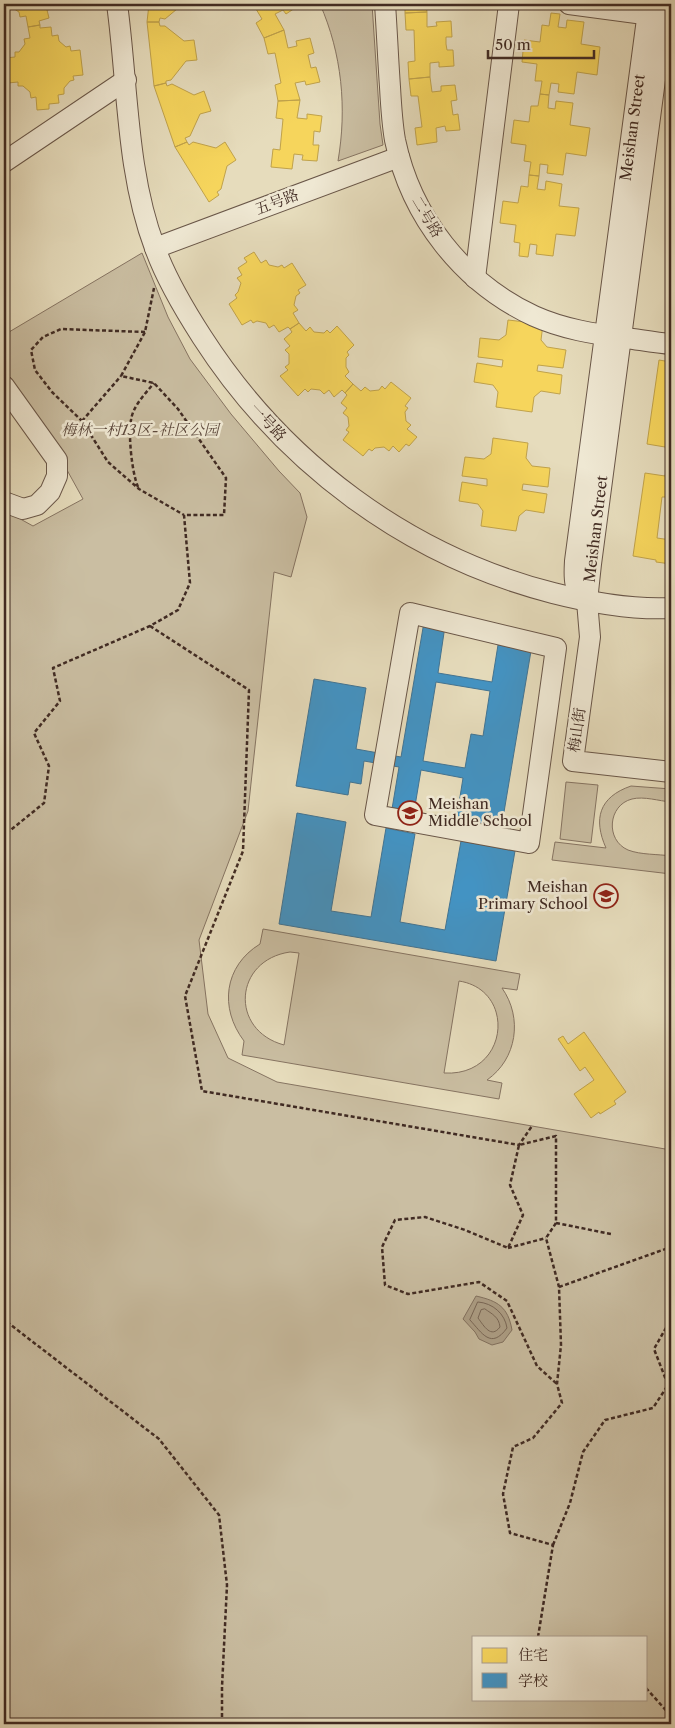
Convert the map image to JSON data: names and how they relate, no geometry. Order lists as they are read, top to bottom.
{
  "streets": {
    "street": [
      "Meishan Street",
      "五号路",
      "二号路",
      "一号路",
      "梅山街"
    ]
  },
  "crossings": [
    ["Meishan Street", "二号路"],
    ["Meishan Street", "一号路"],
    ["Meishan Street", "梅山街"],
    ["五号路", "二号路"],
    ["五号路", "一号路"],
    ["一号路", "梅山街"]
  ],
  "parks": ["梅林一村13区-社区公园"],
  "places": {
    "school or university": ["Meishan Middle School", "Meishan Primary School"]
  },
  "legend": ["住宅", "学校"],
  "scale_bar": "50 m"
}
